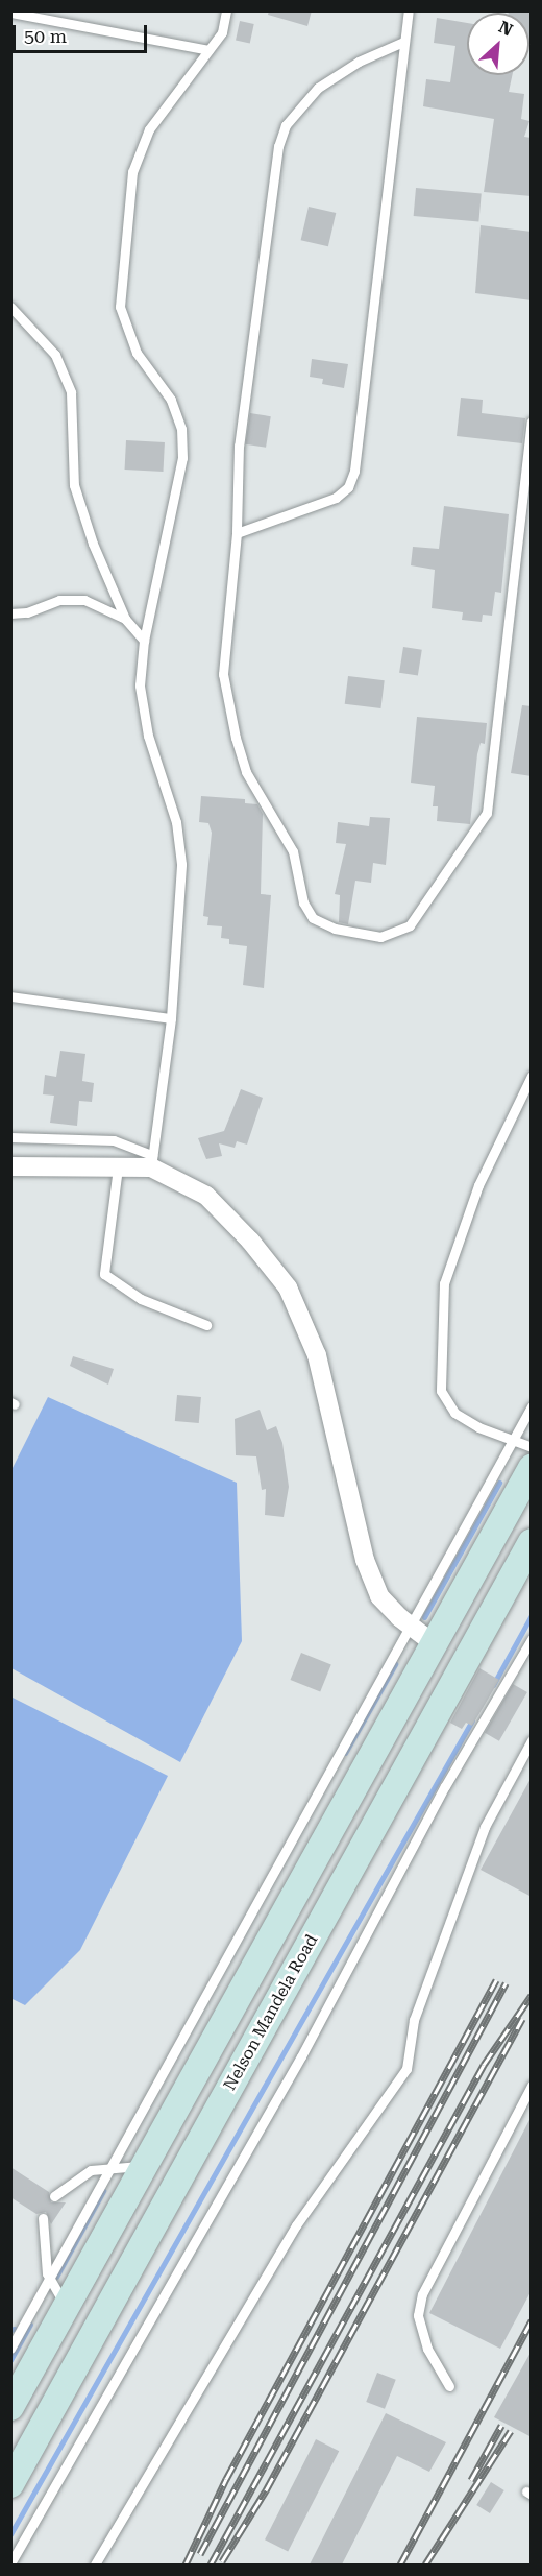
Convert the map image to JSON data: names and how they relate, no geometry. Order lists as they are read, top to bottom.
{
  "streets": {
    "main road": ["Nelson Mandela Road"]
  },
  "scale_bar": "50 m",
  "north": "top right"
}
